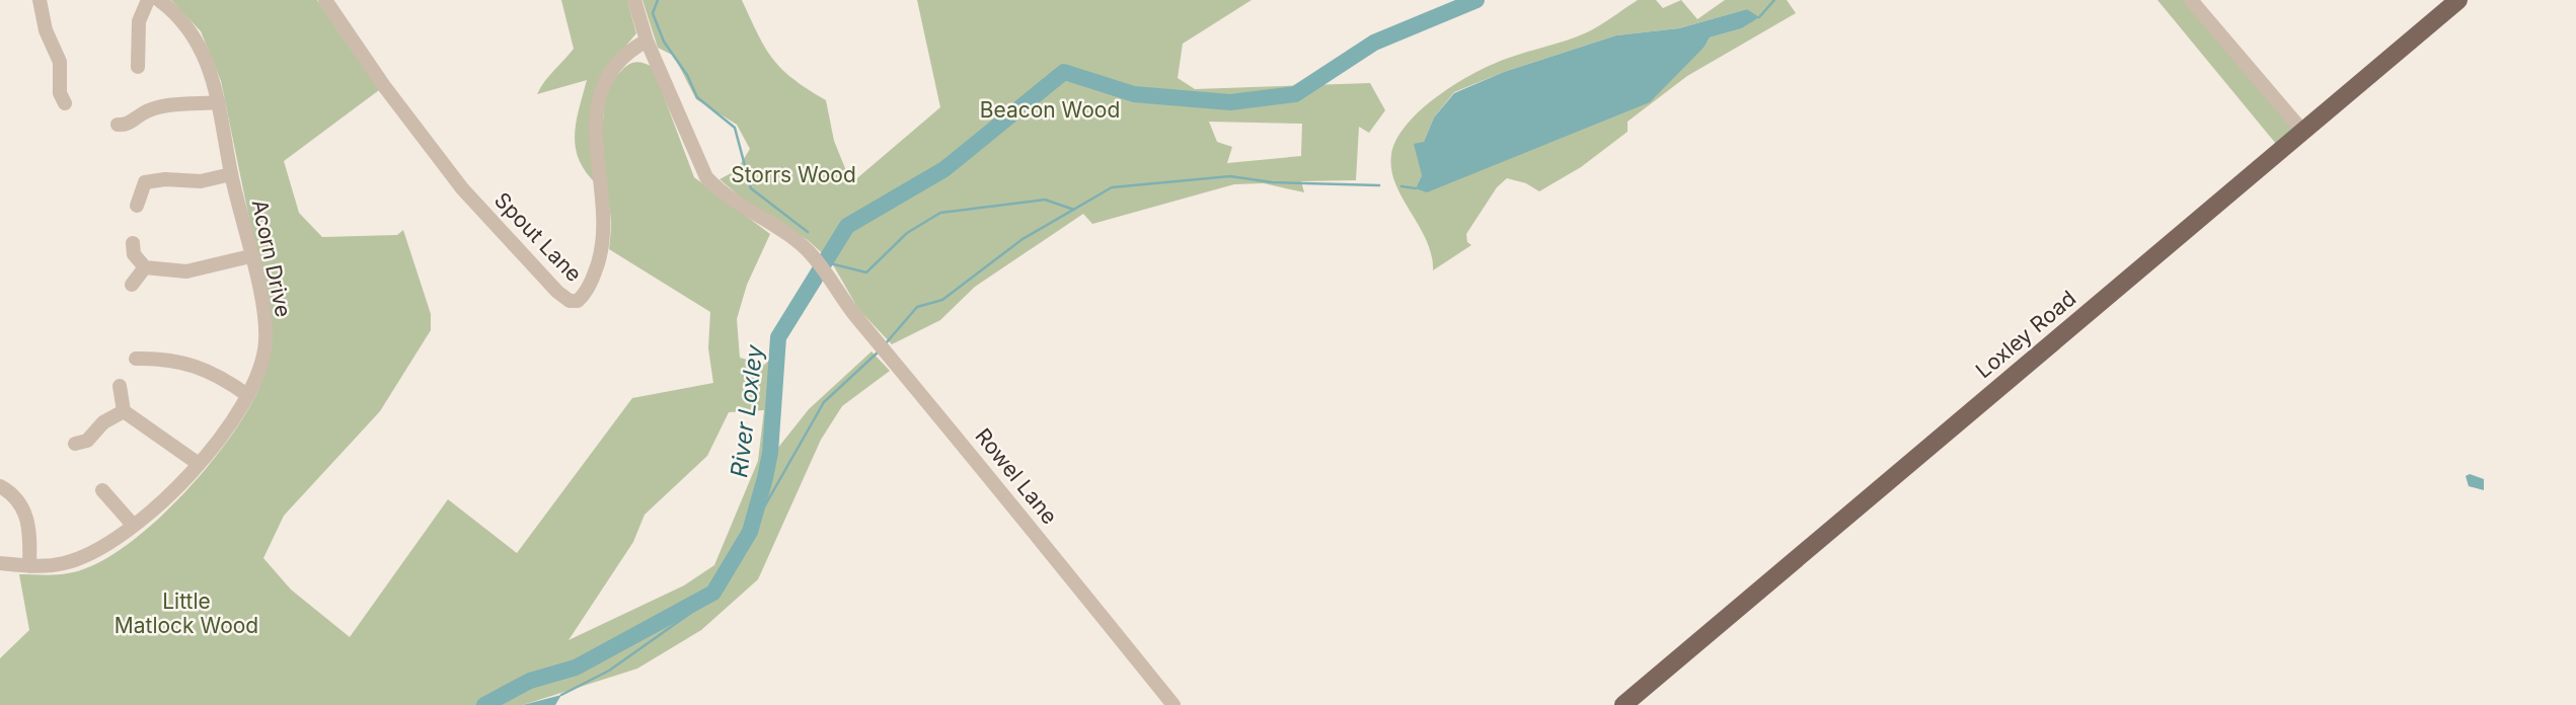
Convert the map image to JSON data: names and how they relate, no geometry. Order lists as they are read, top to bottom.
{
  "streets": {
    "main road": ["Loxley Road"],
    "street": ["Spout Lane", "Acorn Drive", "Rowel Lane"]
  },
  "crossings": [
    ["Spout Lane", "Rowel Lane"]
  ],
  "water": ["River Loxley"],
  "parks": ["Beacon Wood", "Storrs Wood", "Little Matlock Wood"]
}
